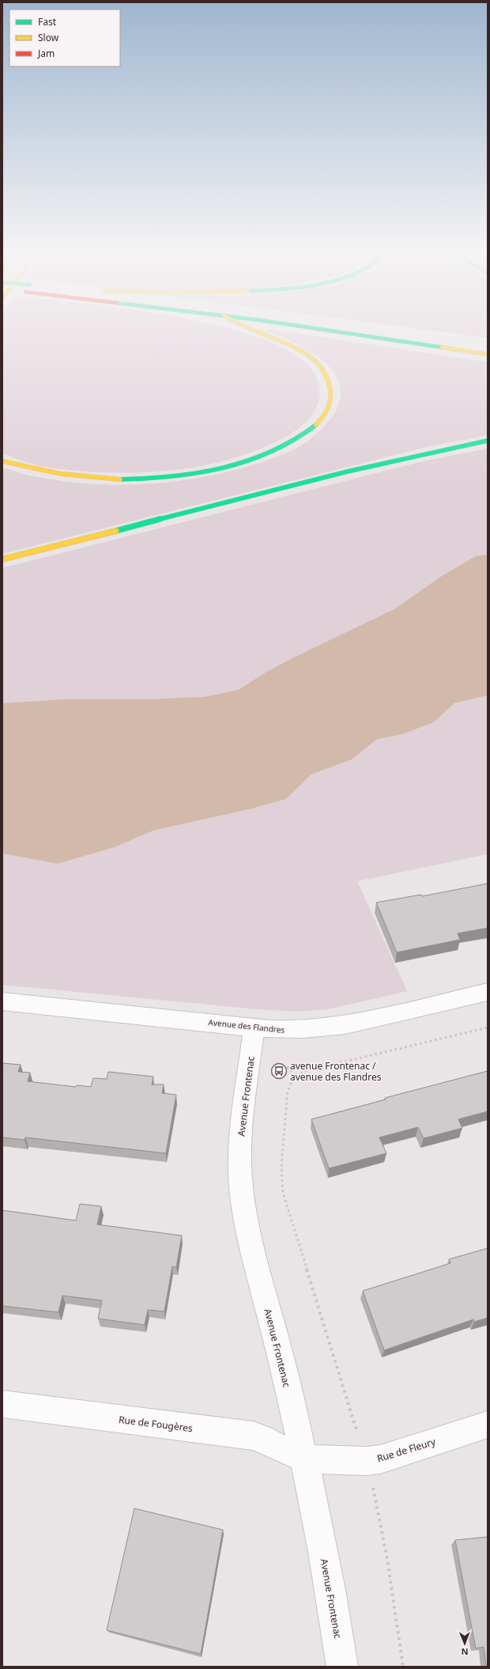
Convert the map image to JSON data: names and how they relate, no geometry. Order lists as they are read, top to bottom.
{
  "streets": {
    "street": [
      "Avenue des Flandres",
      "Avenue Frontenac",
      "Rue de Fougères",
      "Rue de Fleury"
    ]
  },
  "crossings": [
    ["Avenue des Flandres", "Avenue Frontenac"],
    ["Avenue Frontenac", "Rue de Fougères"],
    ["Avenue Frontenac", "Rue de Fleury"],
    ["Rue de Fougères", "Rue de Fleury"]
  ],
  "places": {
    "bus stop": ["avenue Frontenac / avenue des Flandres"]
  },
  "legend": ["Fast", "Slow", "Jam"],
  "north": "bottom"
}
